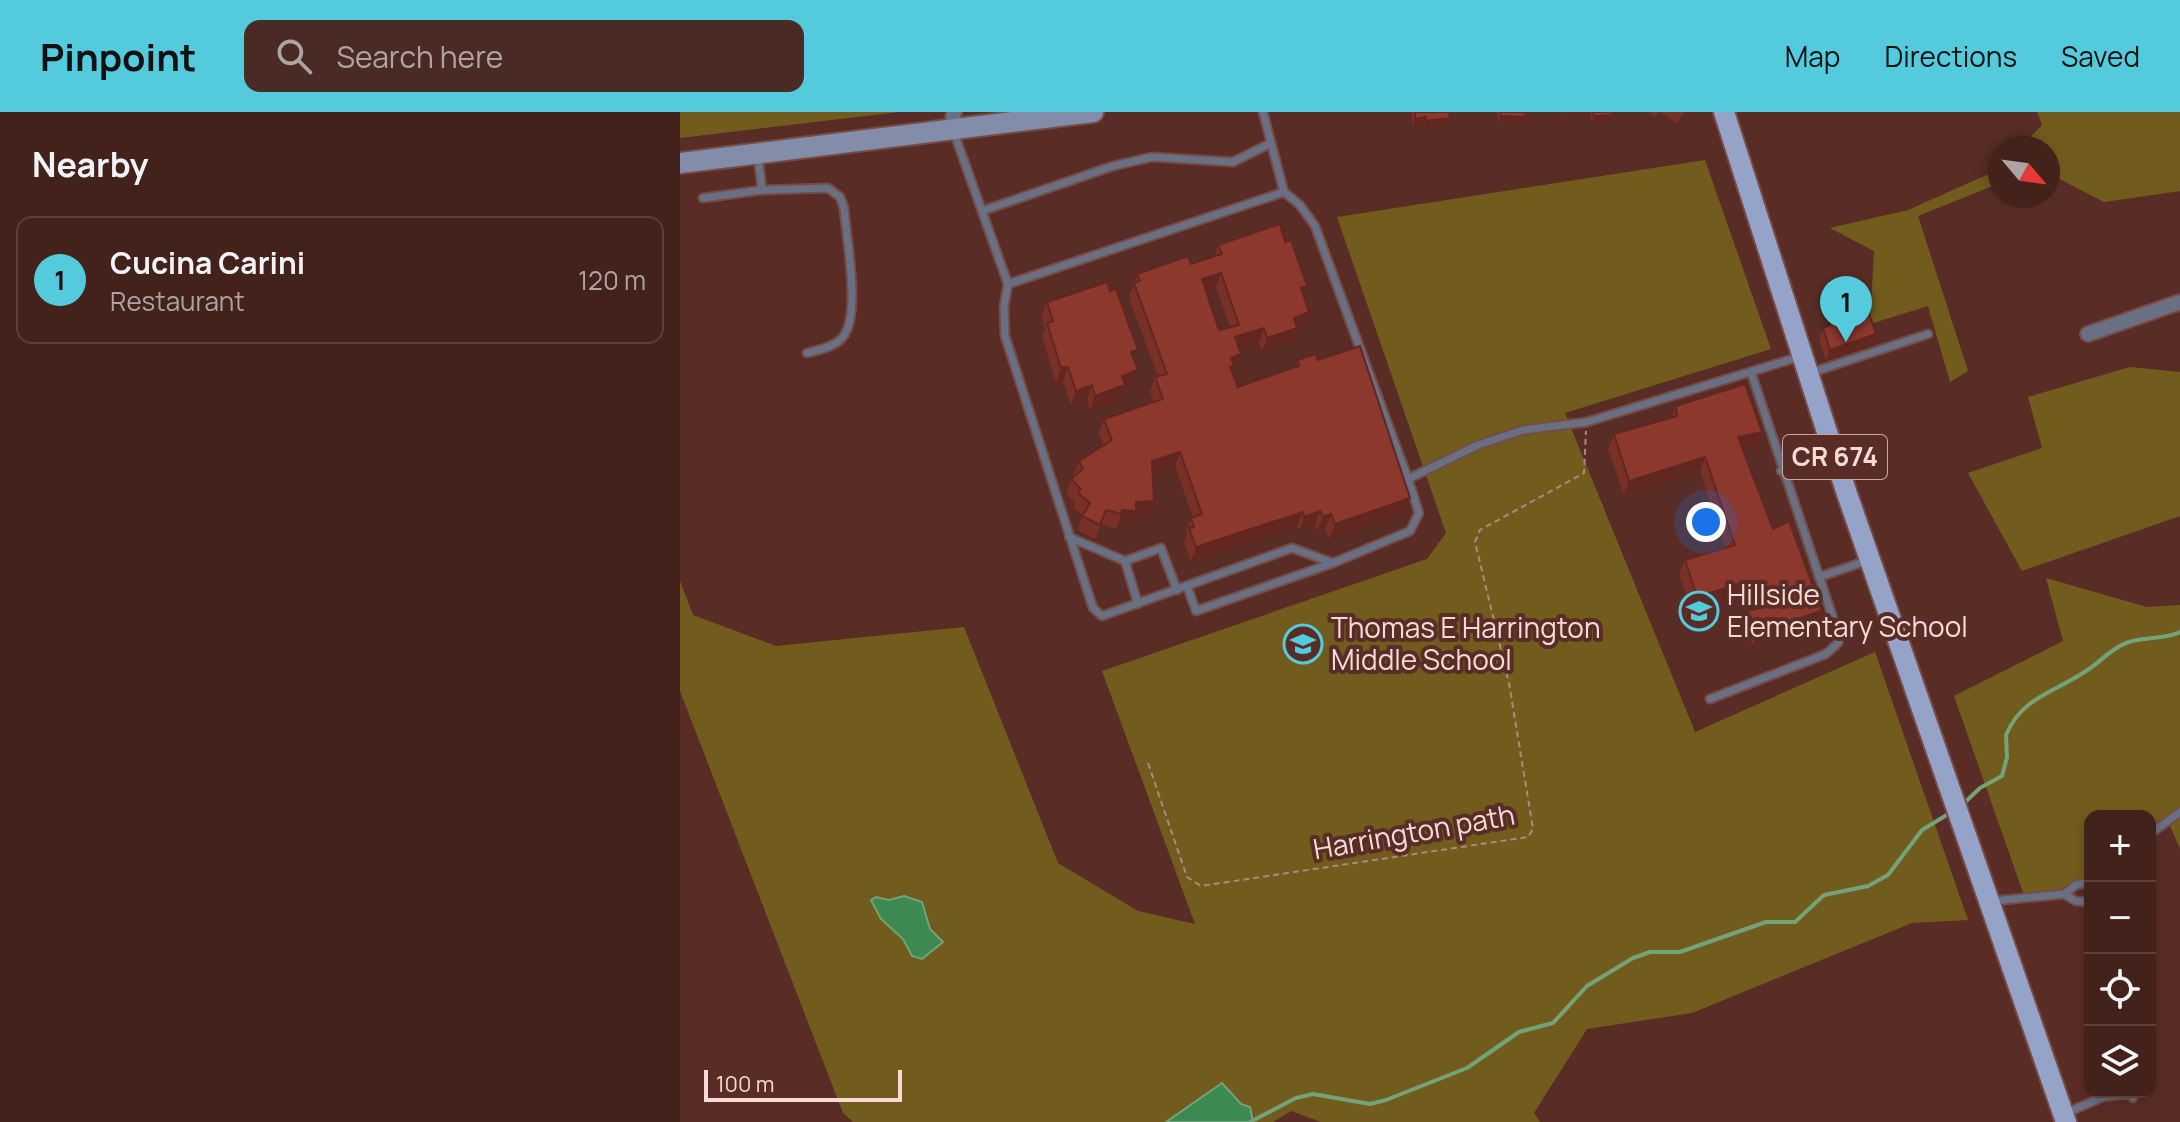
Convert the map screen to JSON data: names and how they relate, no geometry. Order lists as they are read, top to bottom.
{
  "streets": {
    "main road": ["CR 674"],
    "path": ["Harrington path"]
  },
  "places": {
    "school or university": ["Hillside Elementary School", "Thomas E Harrington Middle School"]
  },
  "scale_bar": "100 m",
  "north": "bottom right",
  "page": {
    "header": "Pinpoint",
    "search": "Search here",
    "nav": ["Map", "Directions", "Saved"],
    "heading": "Nearby",
    "list": [
      {
        "mark": "1",
        "name": "Cucina Carini",
        "note": "Restaurant",
        "value": "120 m"
      }
    ],
    "pins": "1",
    "map_buttons": ["+", "−"],
    "scale": "100 m"
  }
}
